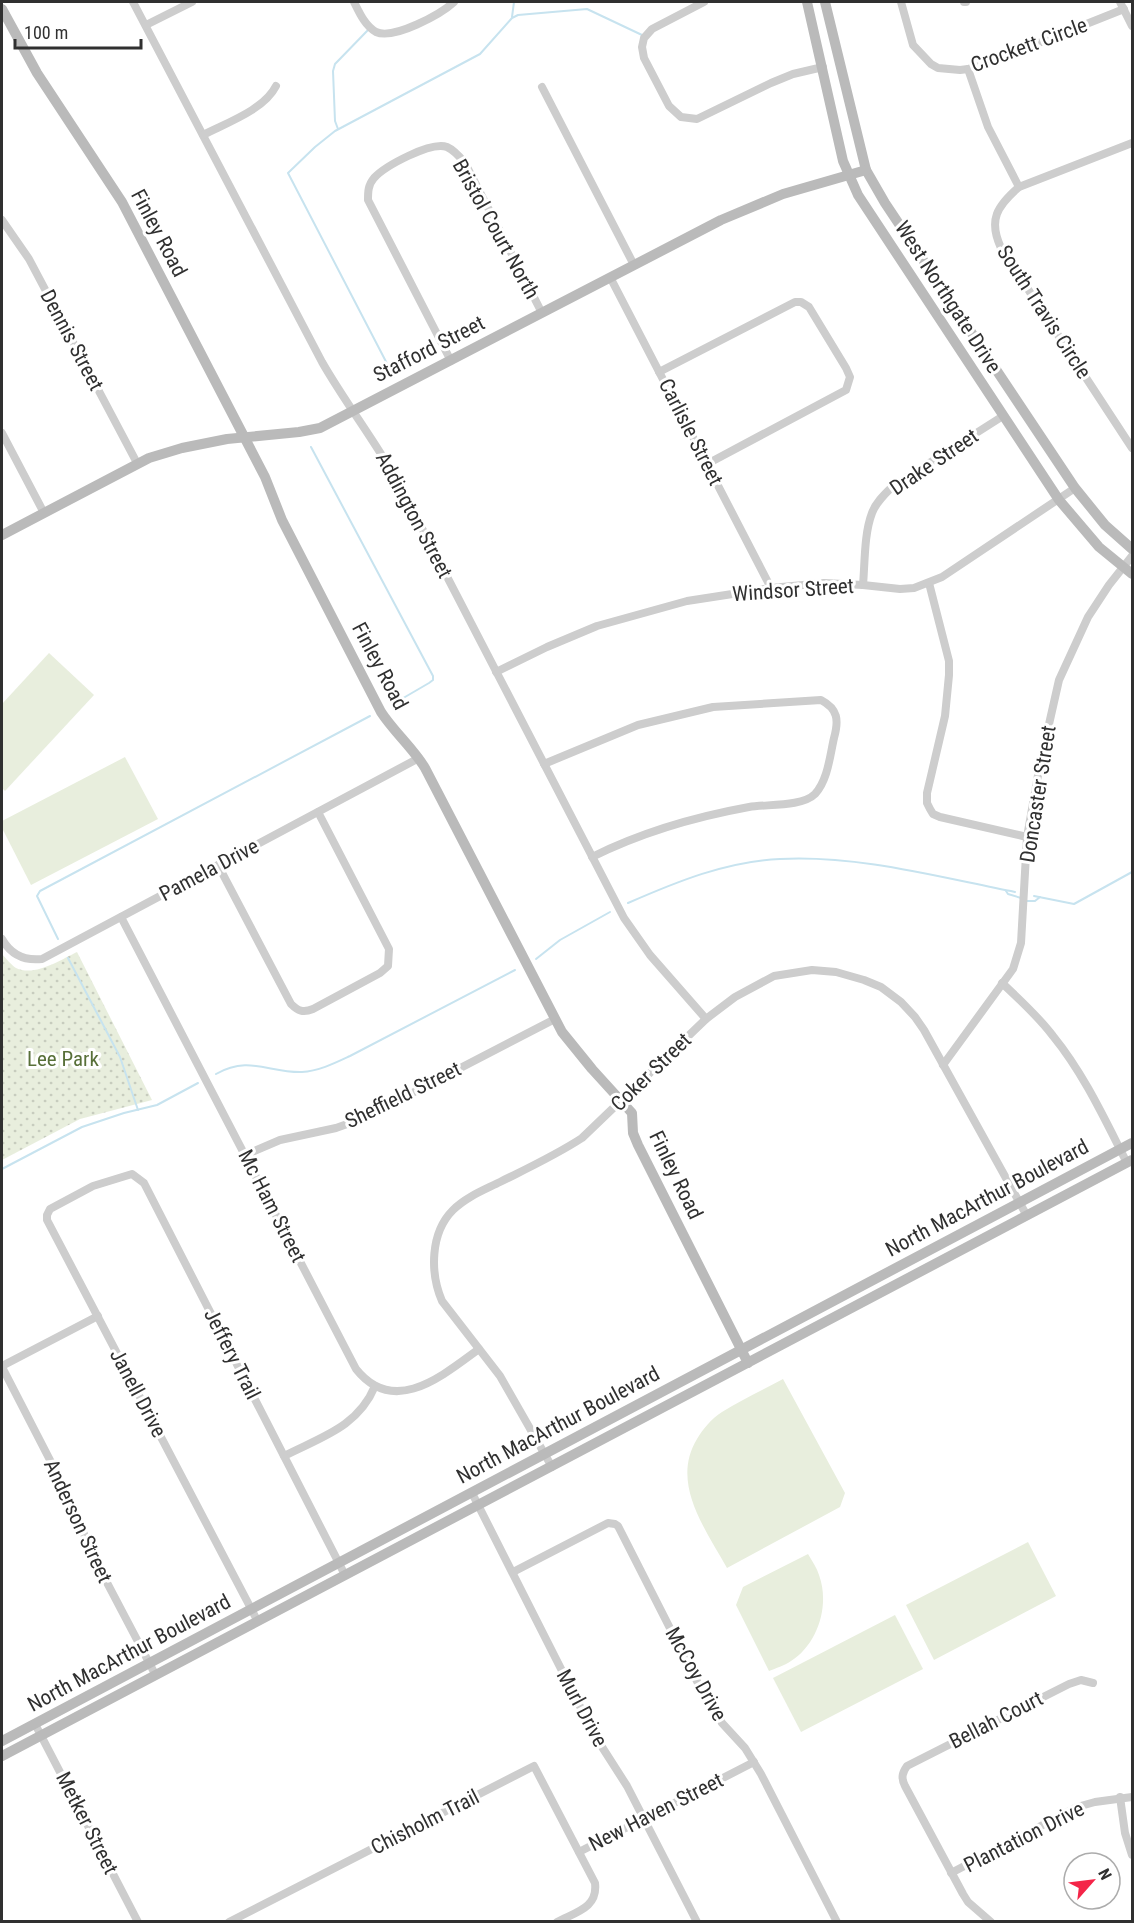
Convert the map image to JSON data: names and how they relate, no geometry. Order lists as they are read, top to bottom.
{
  "streets": {
    "main road": [
      "Finley Road",
      "West Northgate Drive",
      "Stafford Street",
      "North MacArthur Boulevard"
    ],
    "street": [
      "Crockett Circle",
      "Bristol Court North",
      "South Travis Circle",
      "Dennis Street",
      "Carlisle Street",
      "Drake Street",
      "Addington Street",
      "Windsor Street",
      "Doncaster Street",
      "Pamela Drive",
      "Coker Street",
      "Sheffield Street",
      "Mc Ham Street",
      "Jeffery Trail",
      "Janell Drive",
      "Anderson Street",
      "McCoy Drive",
      "Murl Drive",
      "Bellah Court",
      "New Haven Street",
      "Chisholm Trail",
      "Metker Street",
      "Plantation Drive"
    ]
  },
  "crossings": [
    ["Bristol Court North", "Stafford Street"],
    ["Finley Road", "Stafford Street"],
    ["Finley Road", "Pamela Drive"],
    ["Finley Road", "Coker Street"],
    ["Finley Road", "Sheffield Street"],
    ["Finley Road", "North MacArthur Boulevard"],
    ["West Northgate Drive", "Stafford Street"],
    ["West Northgate Drive", "Drake Street"],
    ["West Northgate Drive", "Windsor Street"],
    ["West Northgate Drive", "Doncaster Street"],
    ["Dennis Street", "Stafford Street"],
    ["Stafford Street", "Carlisle Street"],
    ["Stafford Street", "Addington Street"],
    ["Carlisle Street", "Windsor Street"],
    ["Drake Street", "Windsor Street"],
    ["Addington Street", "Windsor Street"],
    ["Addington Street", "Coker Street"],
    ["Doncaster Street", "Coker Street"],
    ["Pamela Drive", "Mc Ham Street"],
    ["Coker Street", "North MacArthur Boulevard"],
    ["Sheffield Street", "Mc Ham Street"],
    ["North MacArthur Boulevard", "Jeffery Trail"],
    ["North MacArthur Boulevard", "Janell Drive"],
    ["North MacArthur Boulevard", "Anderson Street"],
    ["North MacArthur Boulevard", "Murl Drive"],
    ["North MacArthur Boulevard", "Metker Street"],
    ["Jeffery Trail", "Janell Drive"],
    ["McCoy Drive", "Murl Drive"],
    ["McCoy Drive", "New Haven Street"],
    ["Murl Drive", "New Haven Street"],
    ["Bellah Court", "Plantation Drive"],
    ["New Haven Street", "Chisholm Trail"]
  ],
  "parks": ["Lee Park"],
  "scale_bar": "100 m",
  "north": "top right"
}
